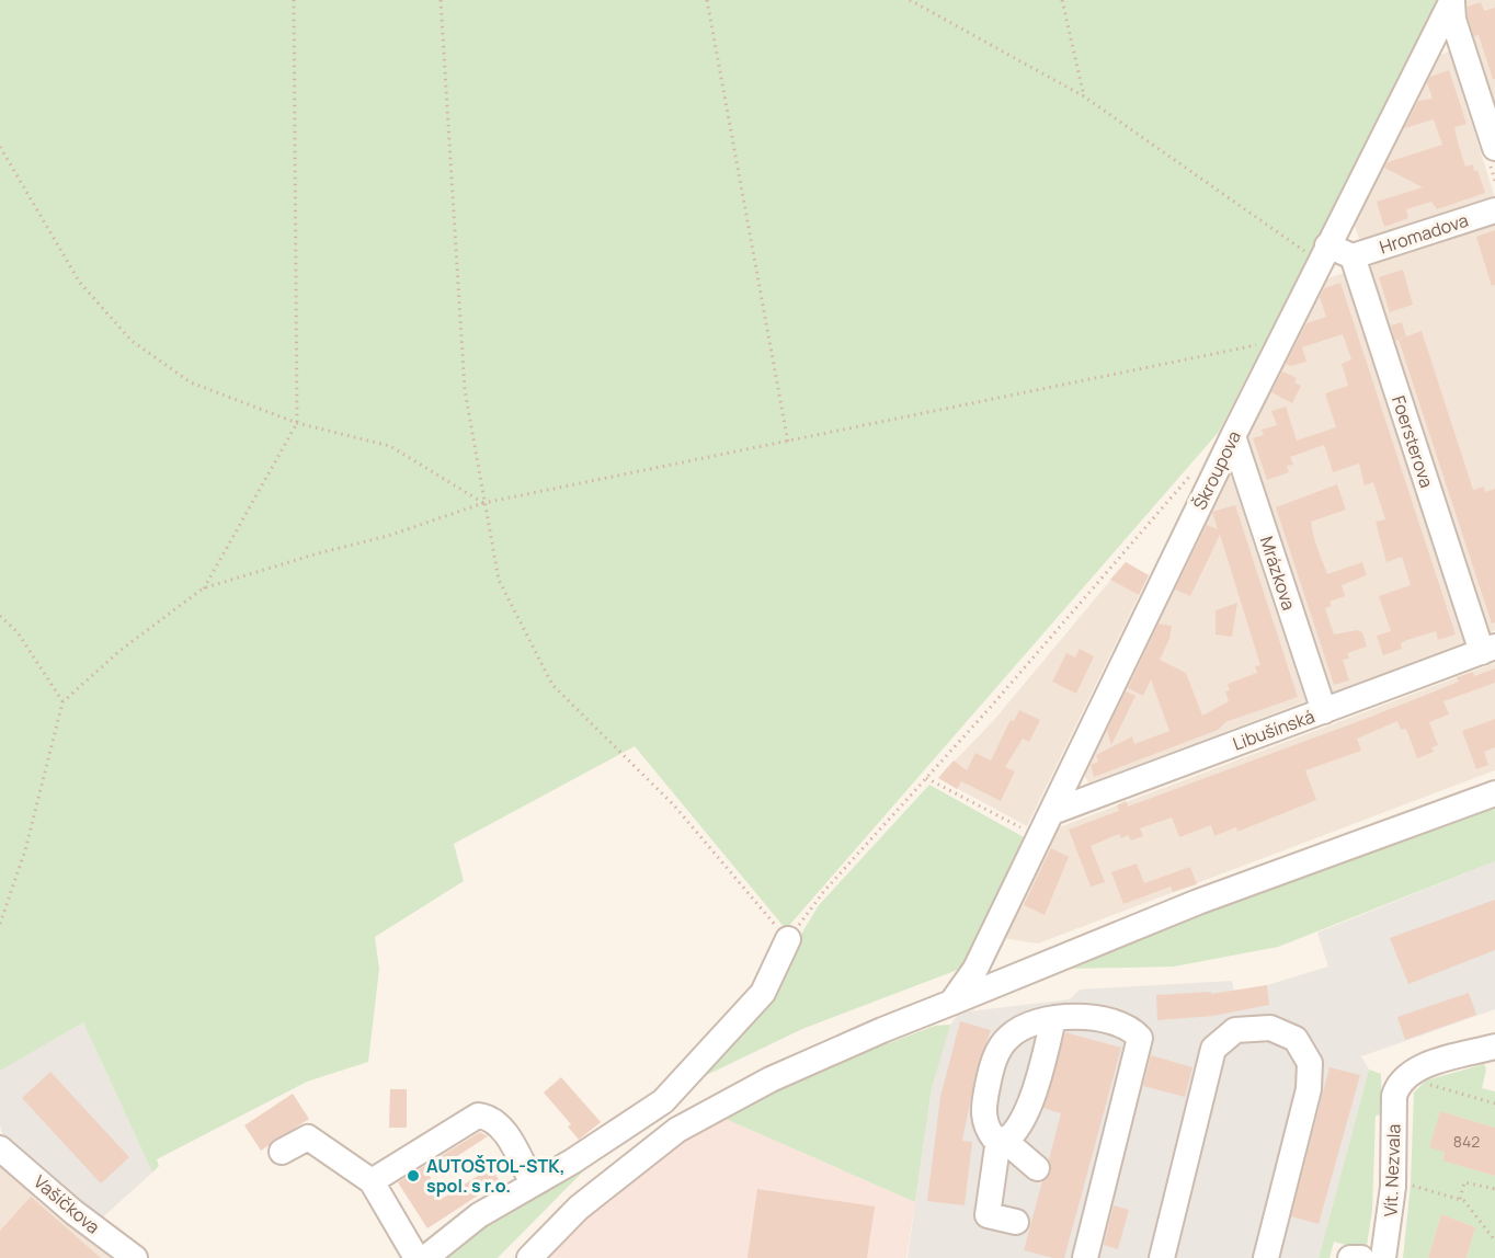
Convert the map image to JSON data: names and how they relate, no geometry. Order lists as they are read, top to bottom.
{
  "streets": {
    "street": [
      "Hromadova",
      "Foersterova",
      "Škroupova",
      "Mrázkova",
      "Libušínská",
      "Vít. Nezvala",
      "Vašíčkova"
    ]
  },
  "crossings": [
    ["Hromadova", "Foersterova"],
    ["Foersterova", "Libušínská"],
    ["Škroupova", "Mrázkova"],
    ["Škroupova", "Libušínská"],
    ["Mrázkova", "Libušínská"]
  ],
  "places": ["AUTOŠTOL-STK, spol. s r.o."],
  "house_numbers": ["842"]
}
